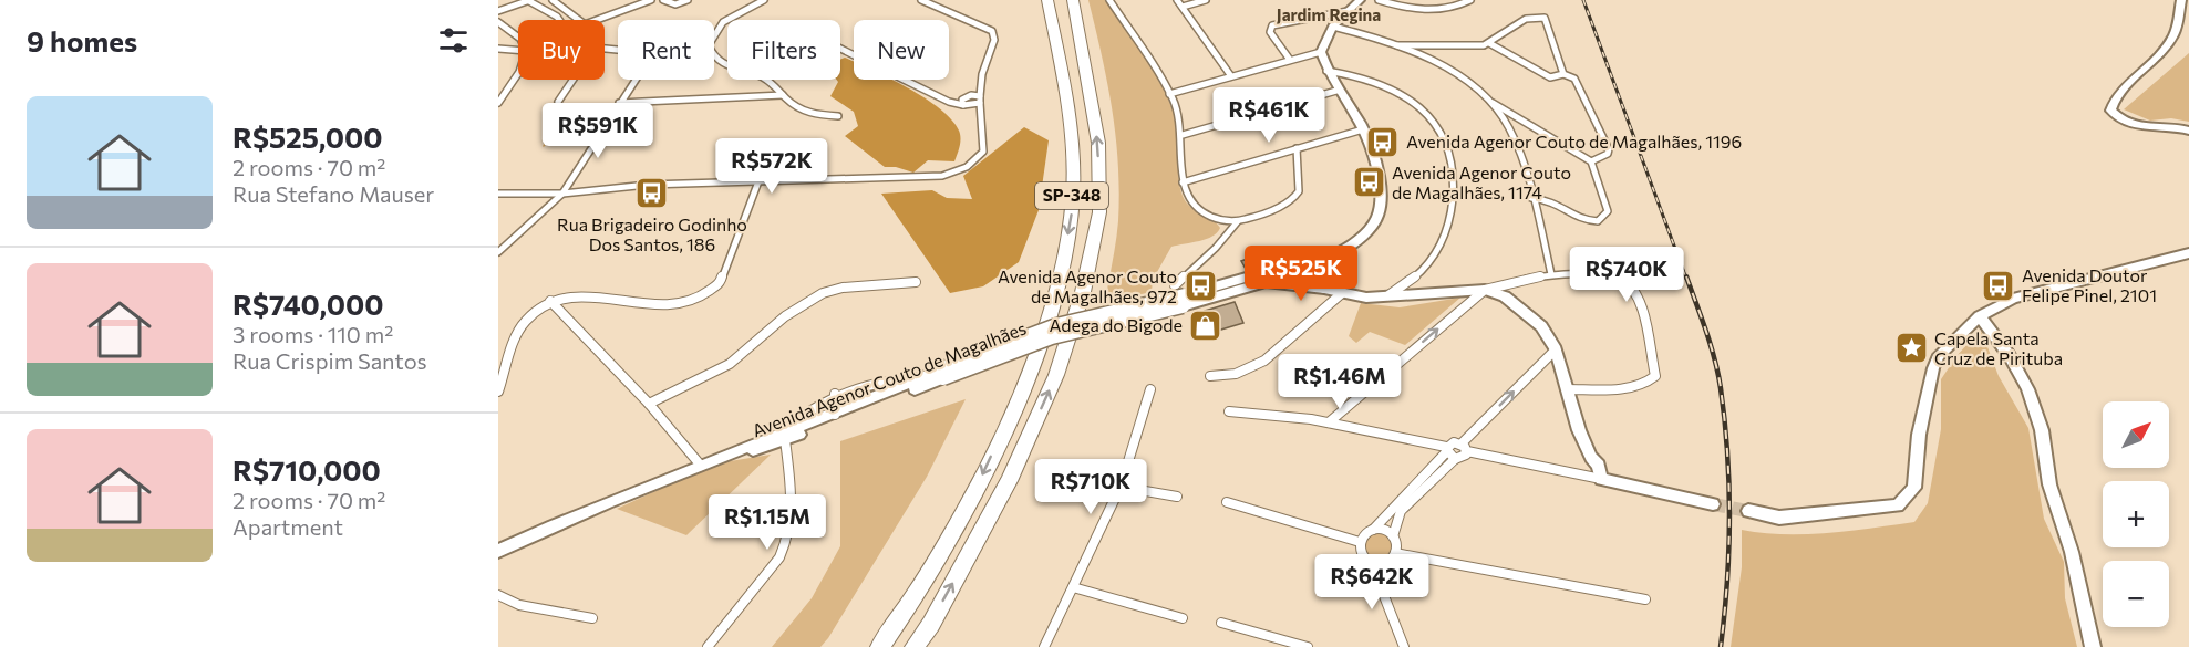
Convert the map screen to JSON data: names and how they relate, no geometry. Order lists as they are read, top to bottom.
{
  "streets": {
    "highway": ["SP-348"],
    "street": ["Avenida Agenor Couto de Magalhães"]
  },
  "districts": ["Jardim Regina"],
  "places": {
    "bus stop": [
      "Avenida Agenor Couto de Magalhães, 1196",
      "Avenida Agenor Couto de Magalhães, 1174",
      "Rua Brigadeiro Godinho Dos Santos, 186",
      "Avenida Doutor Felipe Pinel, 2101",
      "Avenida Agenor Couto de Magalhães, 972"
    ],
    "shop": ["Adega do Bigode"],
    "place": ["Capela Santa Cruz de Pirituba"]
  },
  "north": "top right",
  "page": {
    "heading": "9 homes",
    "chip": [
      "Buy",
      "Rent",
      "Filters",
      "New"
    ],
    "list": [
      {
        "name": "R$525,000",
        "note": "2 rooms · 70 m² · Rua Stefano Mauser"
      },
      {
        "name": "R$740,000",
        "note": "3 rooms · 110 m² · Rua Crispim Santos"
      },
      {
        "name": "R$710,000",
        "note": "2 rooms · 70 m² · Apartment"
      }
    ],
    "price": [
      "R$461K",
      "R$591K",
      "R$572K",
      "R$525K",
      "R$740K",
      "R$1.46M",
      "R$710K",
      "R$1.15M",
      "R$642K"
    ],
    "map_buttons": ["+", "−"]
  }
}
